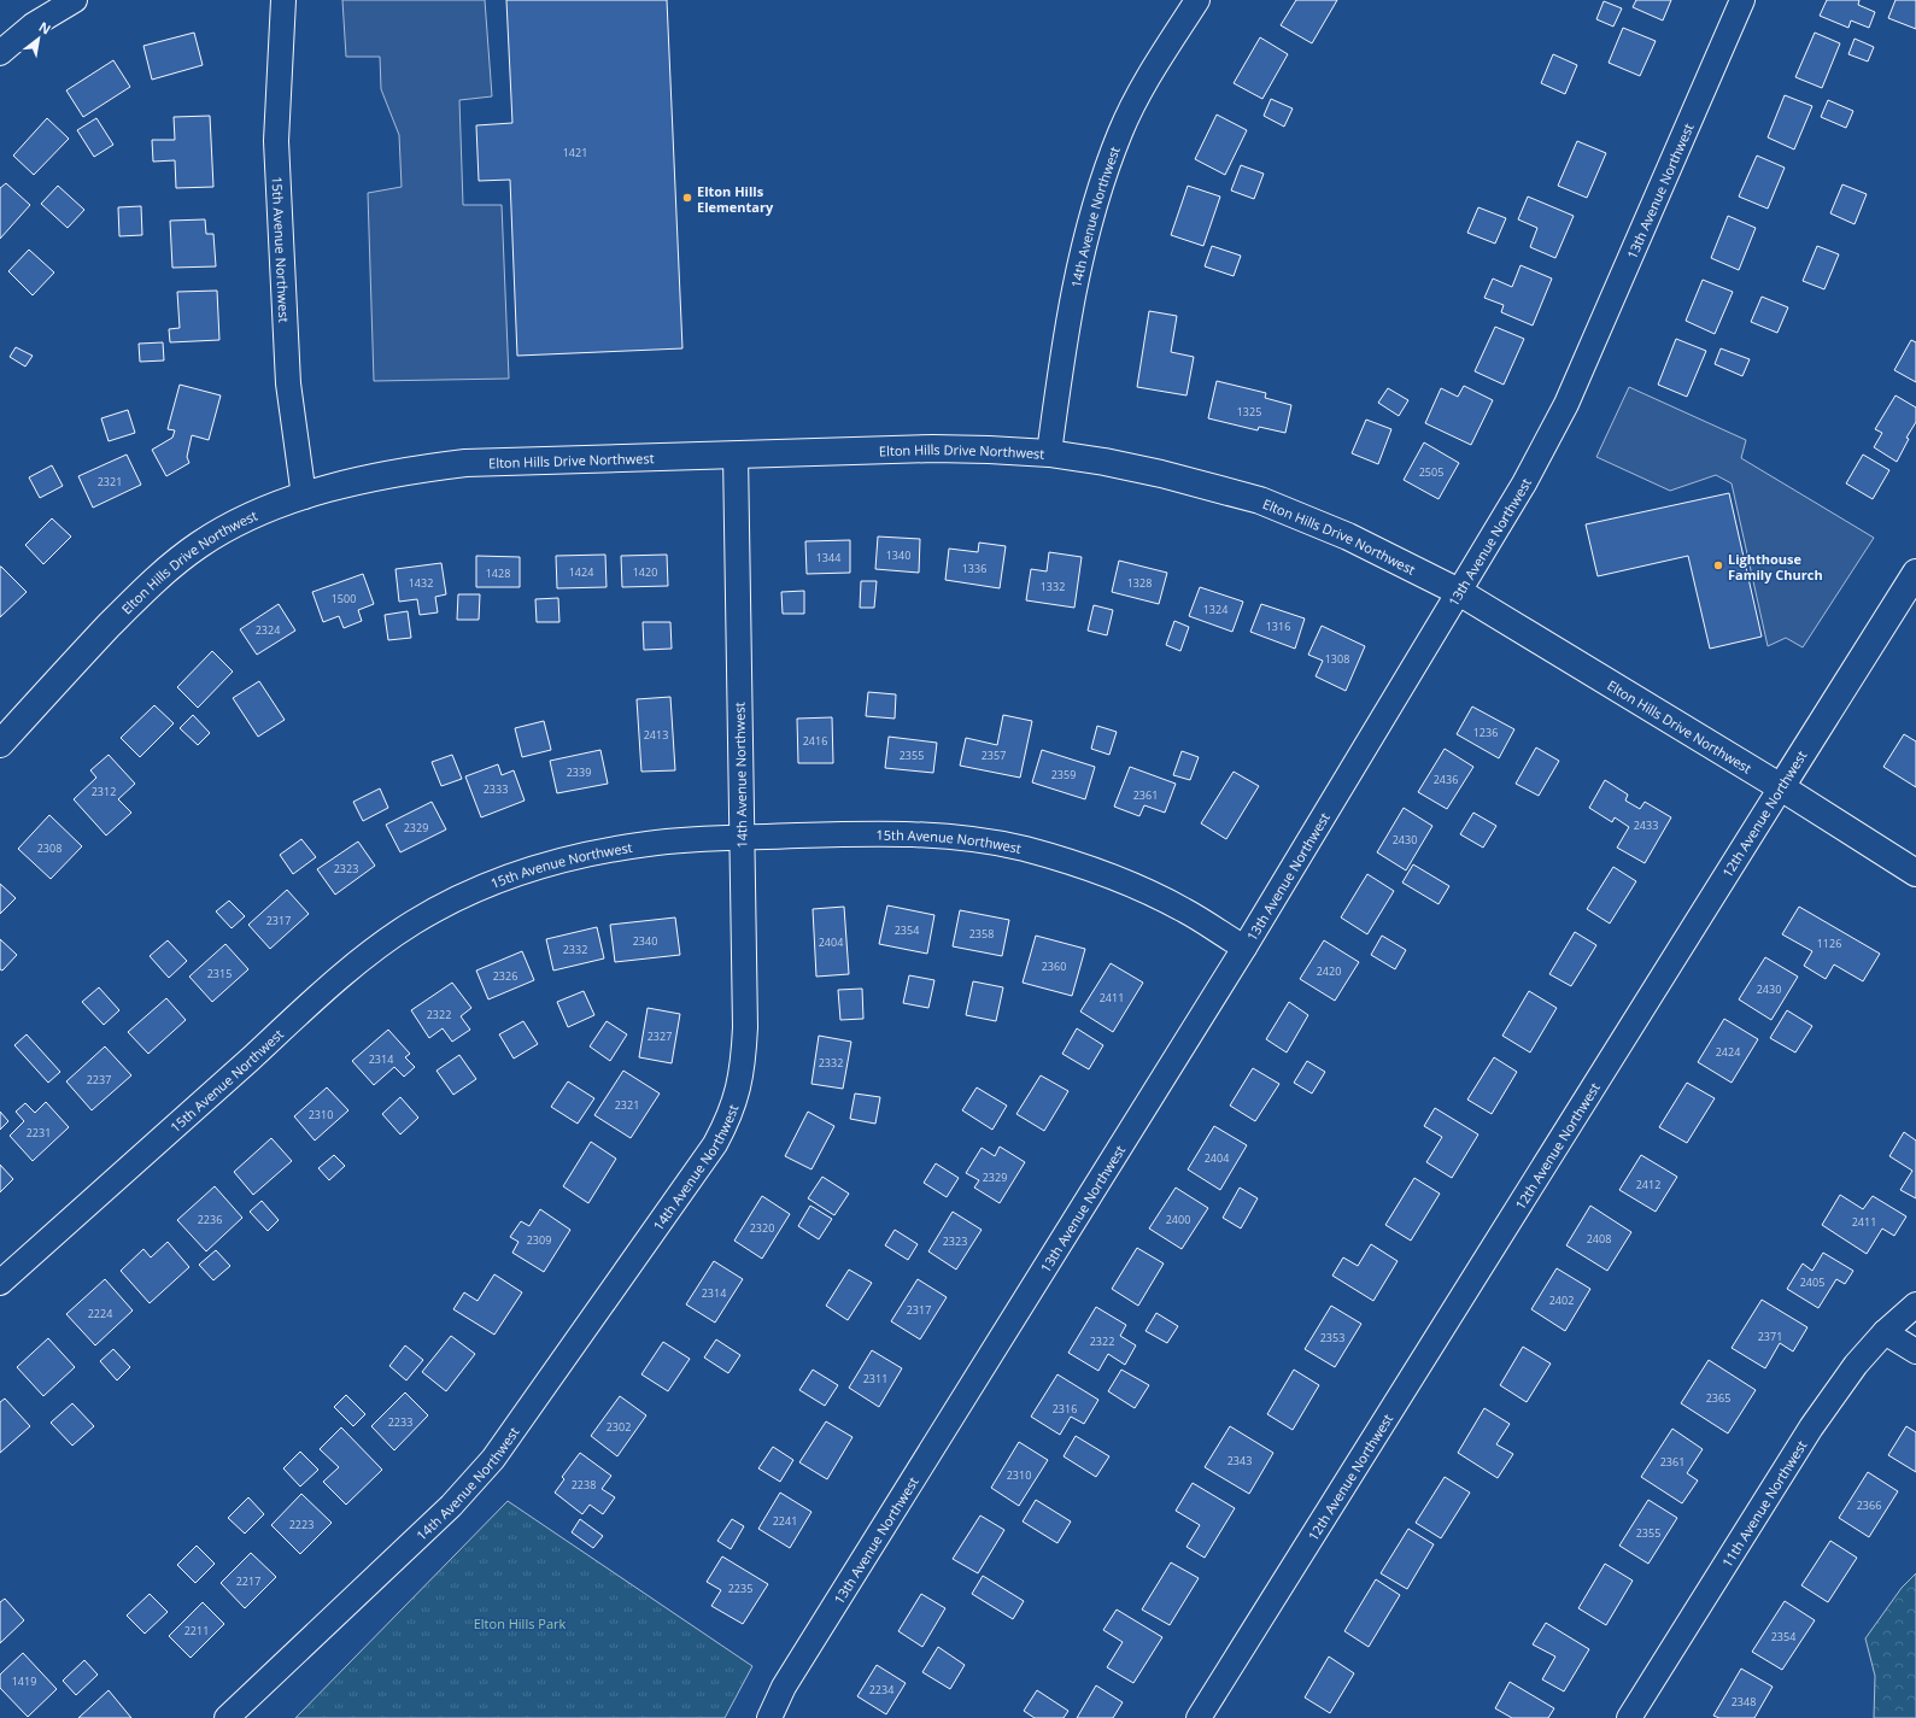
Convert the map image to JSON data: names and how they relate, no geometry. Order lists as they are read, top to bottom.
{
  "streets": {
    "main road": ["Elton Hills Drive Northwest", "12th Avenue Northwest"],
    "street": [
      "13th Avenue Northwest",
      "14th Avenue Northwest",
      "15th Avenue Northwest",
      "11th Avenue Northwest"
    ]
  },
  "crossings": [
    ["13th Avenue Northwest", "15th Avenue Northwest"],
    ["13th Avenue Northwest", "Elton Hills Drive Northwest"],
    ["14th Avenue Northwest", "15th Avenue Northwest"],
    ["14th Avenue Northwest", "Elton Hills Drive Northwest"],
    ["15th Avenue Northwest", "Elton Hills Drive Northwest"],
    ["Elton Hills Drive Northwest", "12th Avenue Northwest"]
  ],
  "parks": ["Elton Hills Park"],
  "places": ["Elton Hills Elementary", "Lighthouse Family Church"],
  "house_numbers": [
    "1421",
    "1325",
    "2505",
    "2321",
    "1340",
    "1344",
    "1336",
    "1424",
    "1420",
    "1428",
    "1432",
    "1328",
    "1332",
    "1500",
    "1324",
    "1316",
    "2324",
    "1308",
    "1236",
    "2413",
    "2416",
    "2355",
    "2357",
    "2339",
    "2359",
    "2436",
    "2333",
    "2312",
    "2361",
    "2433",
    "2329",
    "2430",
    "2308",
    "2323",
    "2317",
    "2354",
    "2358",
    "2340",
    "2404",
    "1126",
    "2332",
    "2360",
    "2420",
    "2315",
    "2326",
    "2430",
    "2411",
    "2322",
    "2327",
    "2424",
    "2314",
    "2332",
    "2237",
    "2321",
    "2310",
    "2231",
    "2404",
    "2329",
    "2412",
    "2236",
    "2400",
    "2411",
    "2320",
    "2408",
    "2309",
    "2323",
    "2405",
    "2314",
    "2402",
    "2317",
    "2224",
    "2371",
    "2353",
    "2322",
    "2311",
    "2365",
    "2316",
    "2233",
    "2302",
    "2343",
    "2361",
    "2310",
    "2238",
    "2366",
    "2241",
    "2223",
    "2355",
    "2217",
    "2235",
    "2211",
    "2354",
    "1419",
    "2234",
    "2348"
  ],
  "north": "top right"
}
